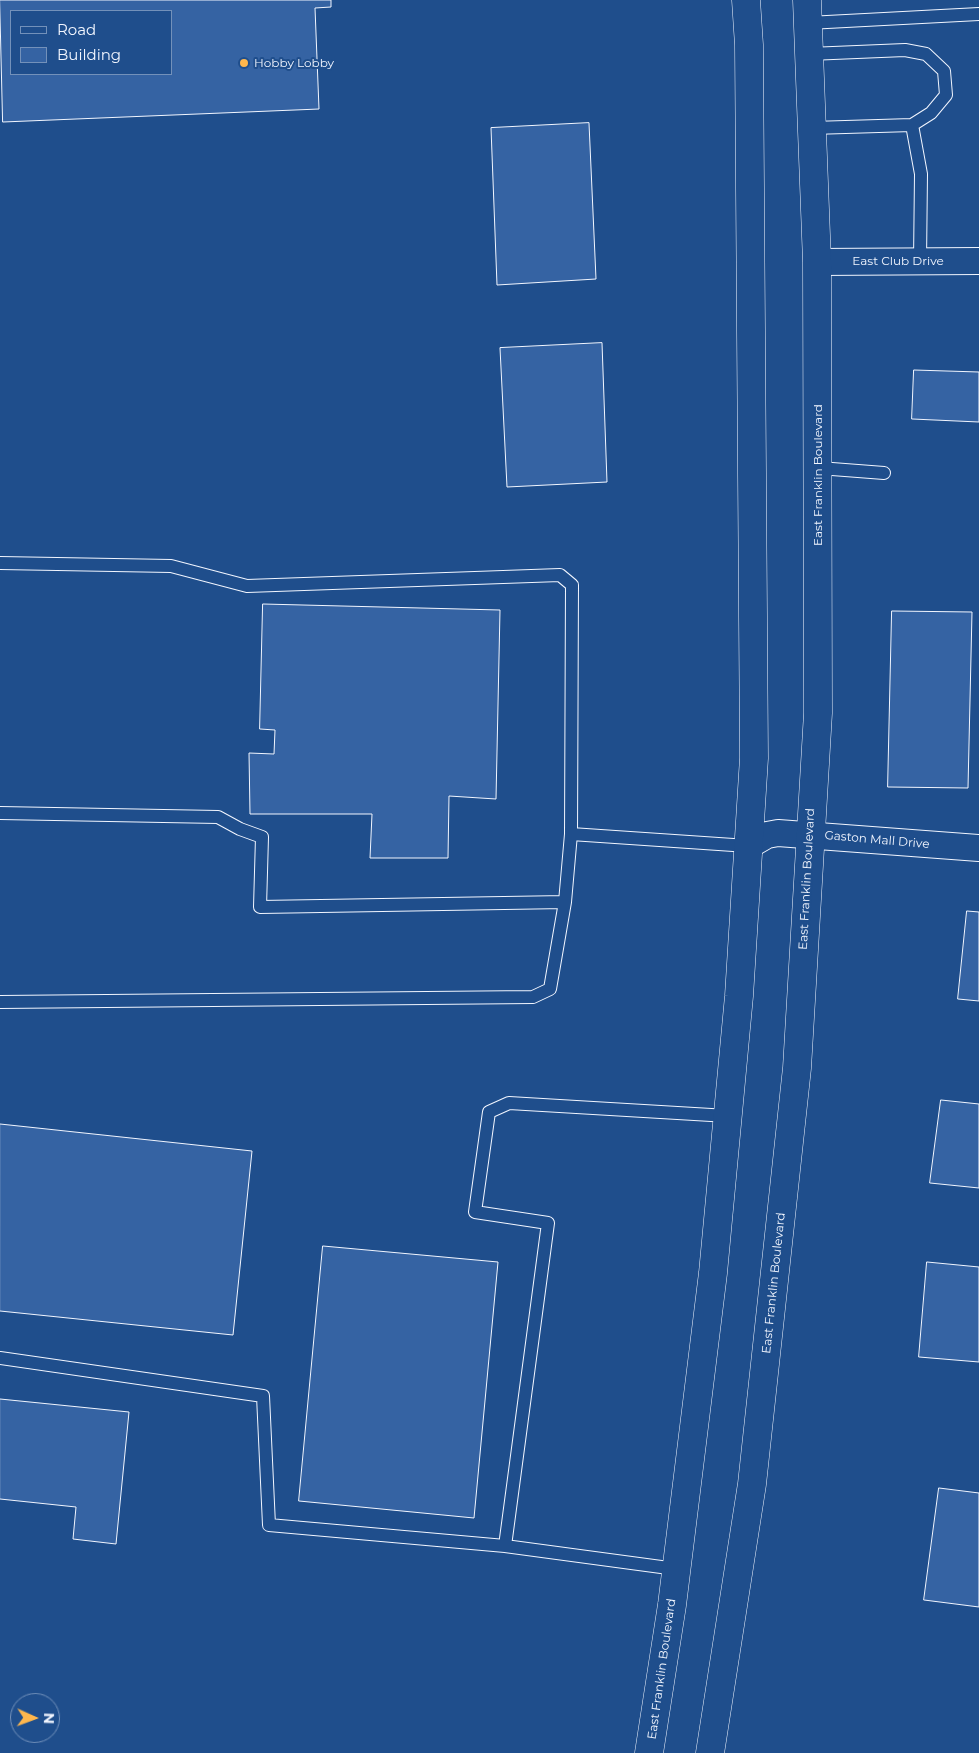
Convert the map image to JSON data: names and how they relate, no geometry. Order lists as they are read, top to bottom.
{
  "streets": {
    "main road": ["East Franklin Boulevard"],
    "street": ["East Club Drive", "Gaston Mall Drive"]
  },
  "crossings": [
    ["East Club Drive", "East Franklin Boulevard"],
    ["East Franklin Boulevard", "Gaston Mall Drive"]
  ],
  "places": ["Hobby Lobby"],
  "legend": ["Road", "Building"],
  "north": "right"
}
